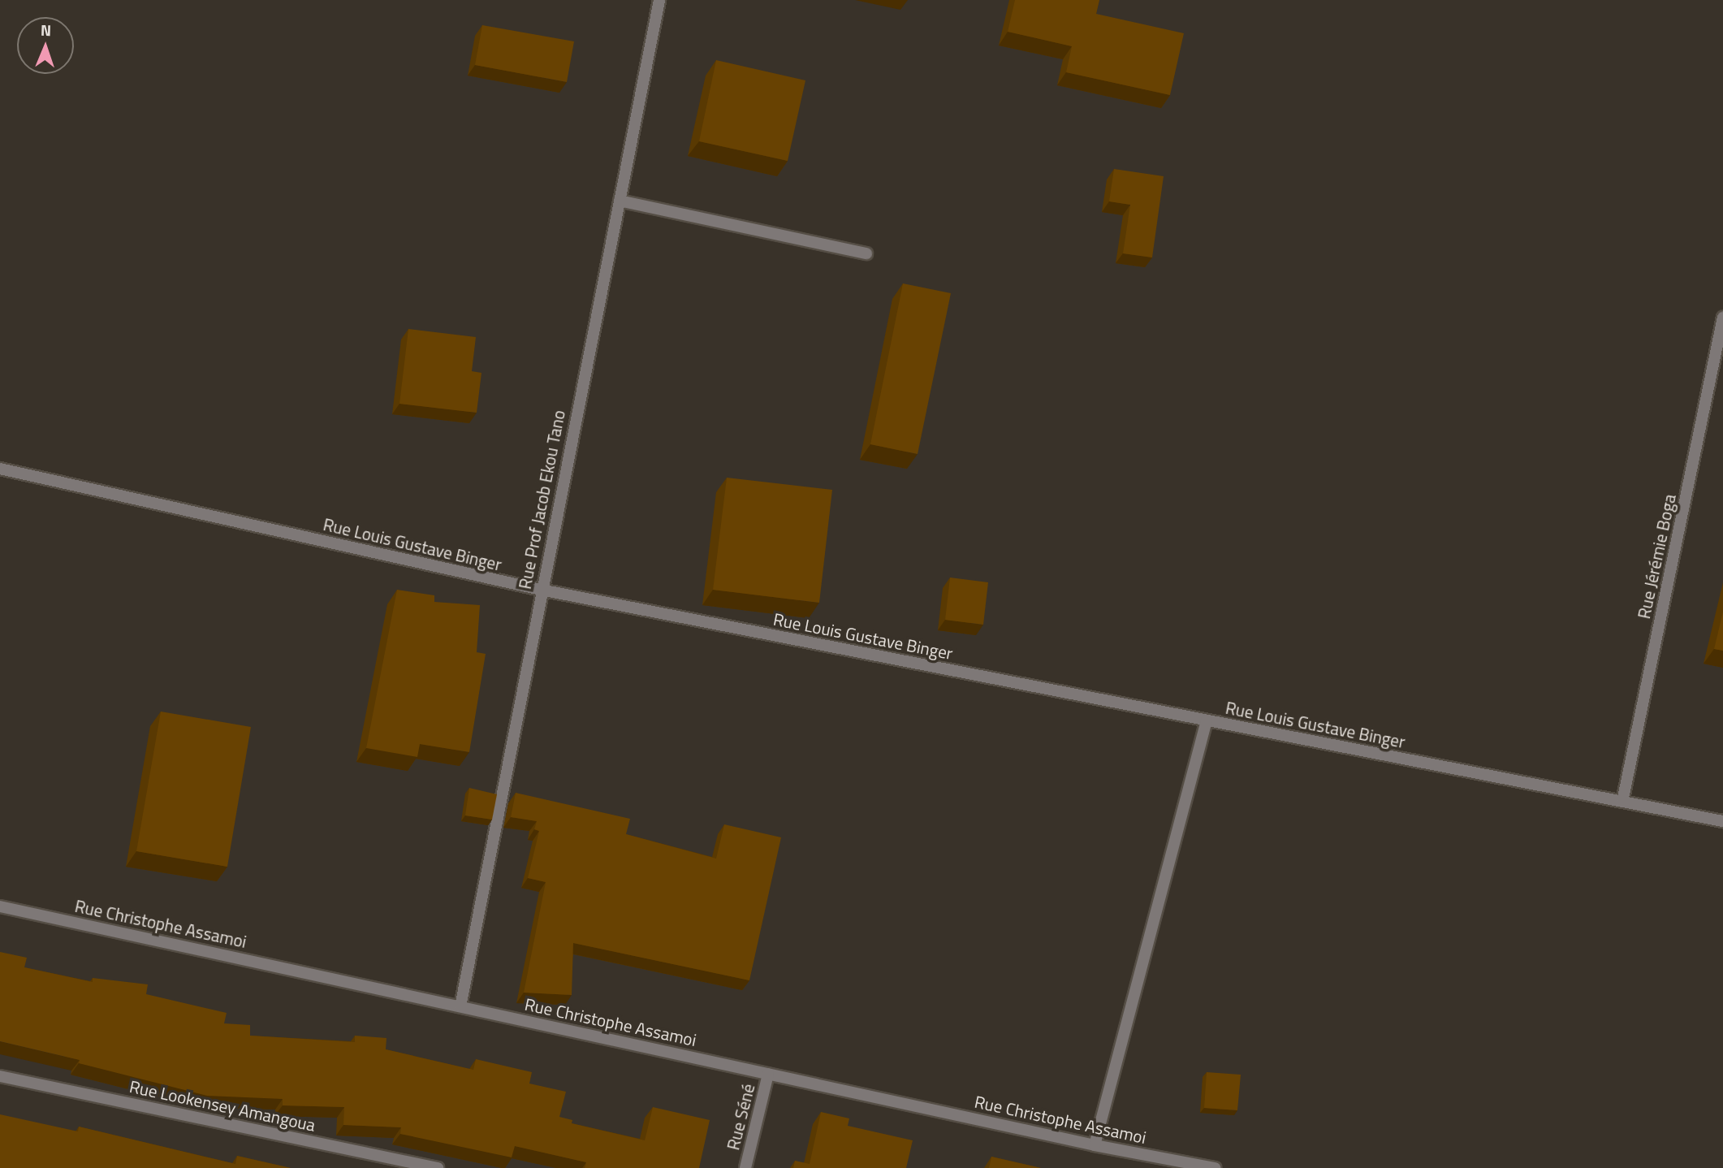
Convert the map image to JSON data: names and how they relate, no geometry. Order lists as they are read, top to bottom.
{
  "streets": {
    "street": [
      "Rue Prof Jacob Ekou Tano",
      "Rue Louis Gustave Binger",
      "Rue Jérémie Boga",
      "Rue Christophe Assamoi",
      "Rue Lookensey Amangoua",
      "Rue Séné"
    ]
  },
  "crossings": [
    ["Rue Prof Jacob Ekou Tano", "Rue Louis Gustave Binger"],
    ["Rue Prof Jacob Ekou Tano", "Rue Christophe Assamoi"],
    ["Rue Louis Gustave Binger", "Rue Jérémie Boga"],
    ["Rue Christophe Assamoi", "Rue Séné"]
  ],
  "north": "top"
}
